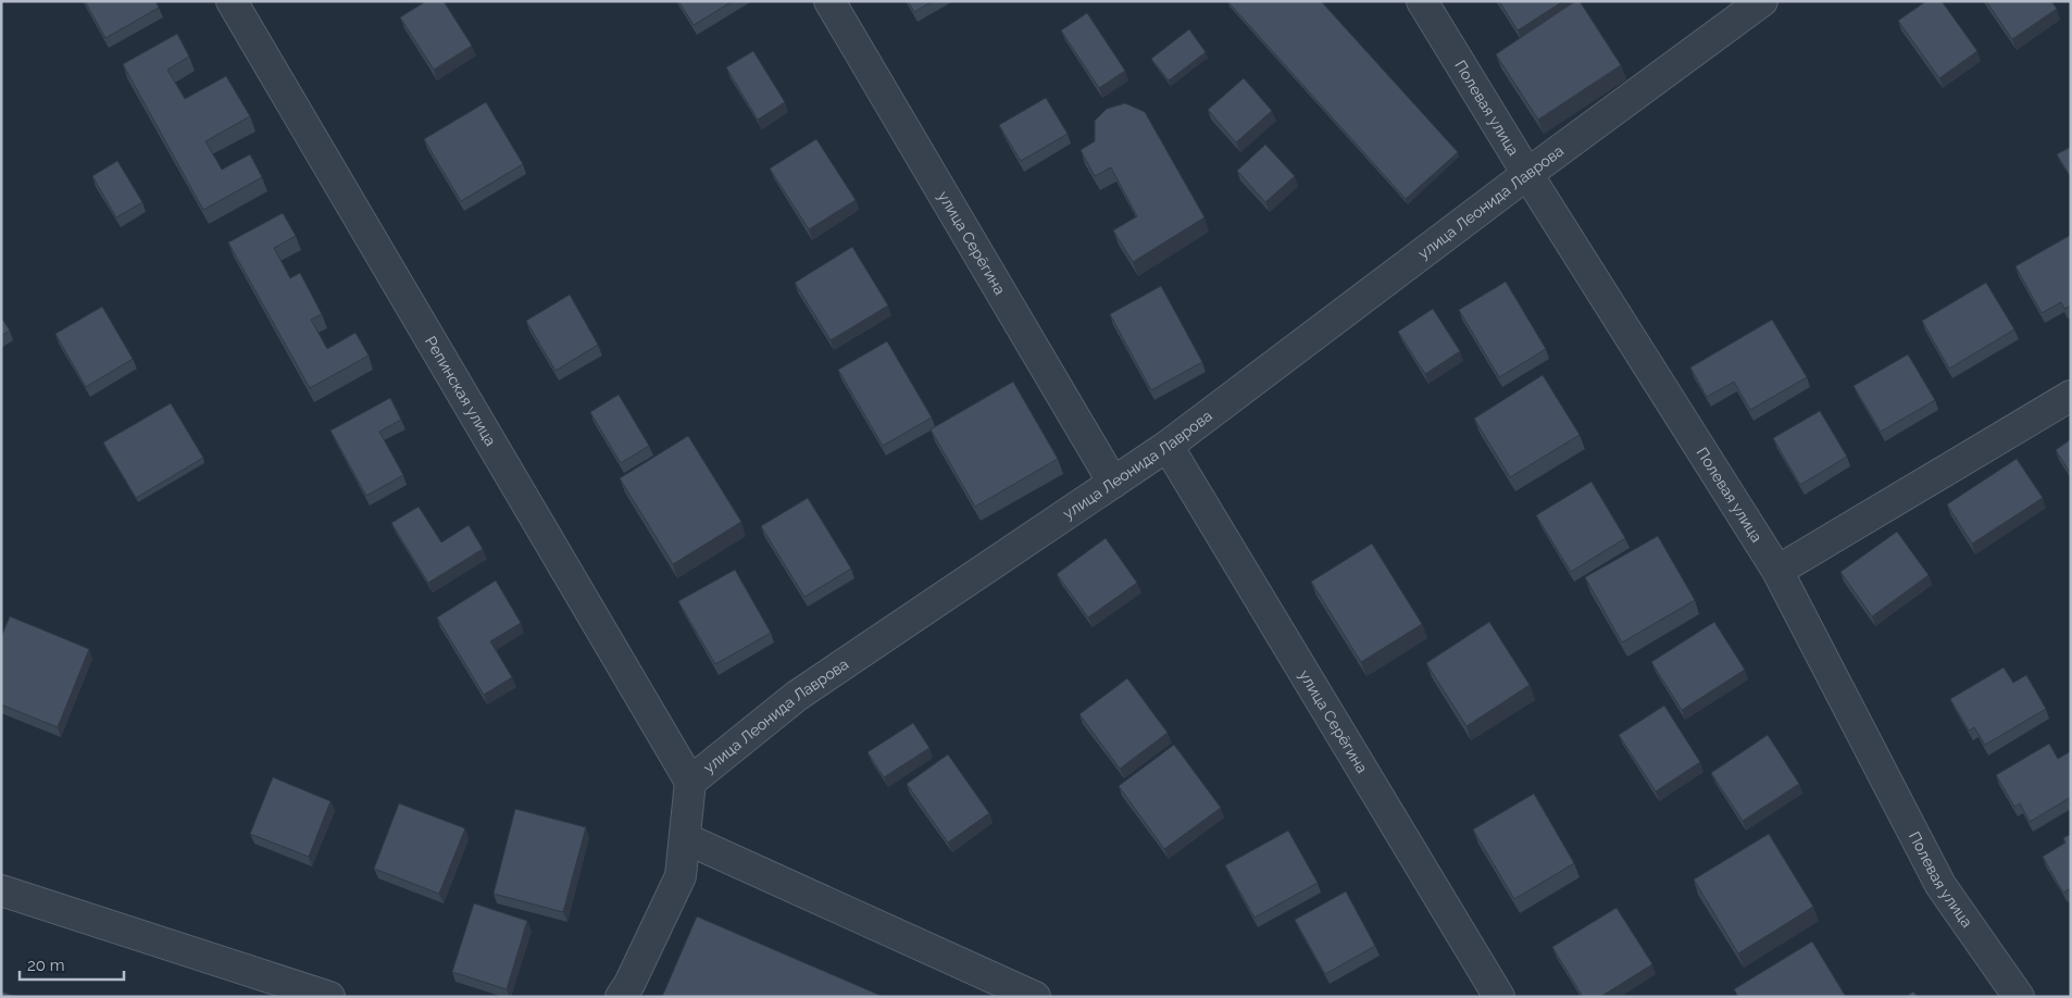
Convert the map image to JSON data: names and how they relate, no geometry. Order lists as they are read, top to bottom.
{
  "streets": {
    "street": [
      "Полевая улица",
      "улица Леонида Лаврова",
      "улица Серёгина",
      "Репинская улица"
    ]
  },
  "crossings": [
    ["Полевая улица", "улица Леонида Лаврова"],
    ["улица Леонида Лаврова", "улица Серёгина"],
    ["улица Леонида Лаврова", "Репинская улица"]
  ],
  "scale_bar": "20 m"
}
